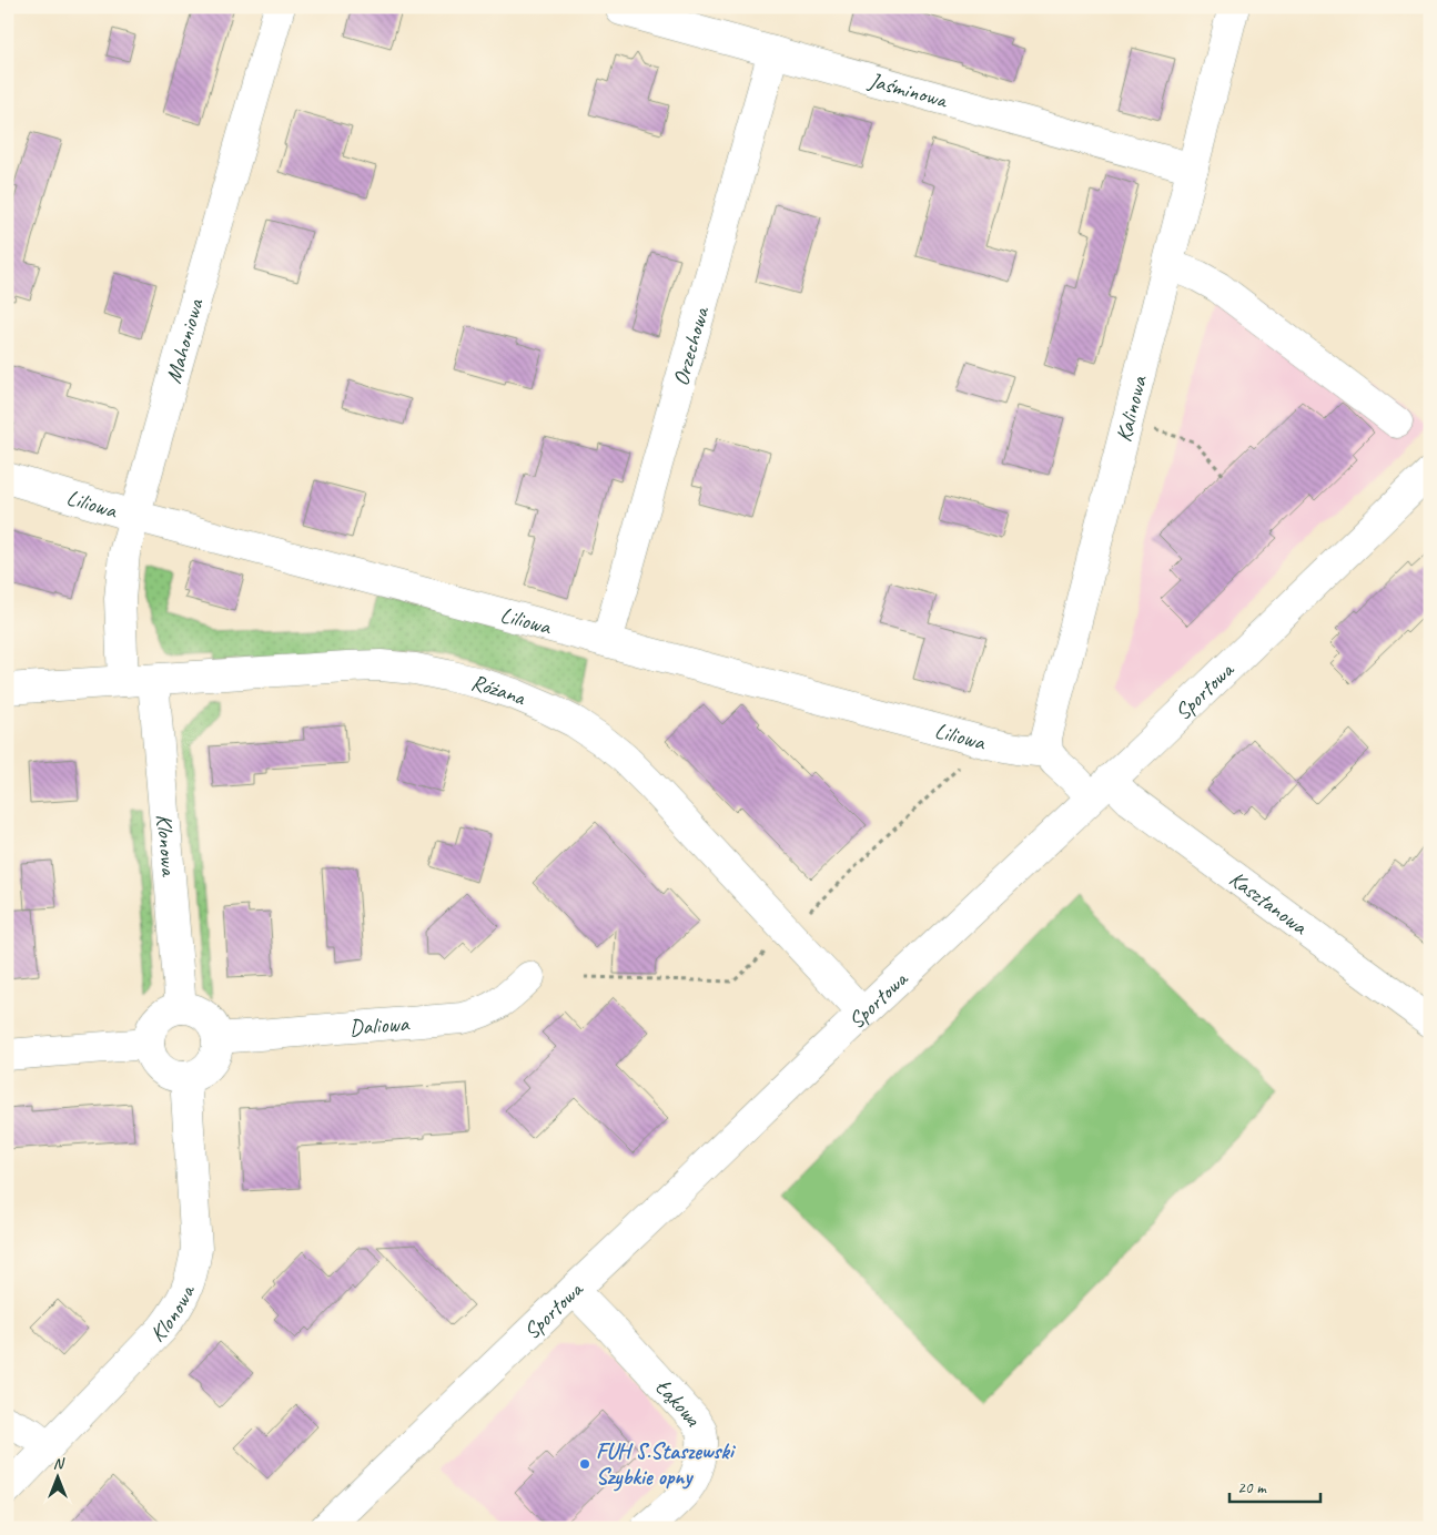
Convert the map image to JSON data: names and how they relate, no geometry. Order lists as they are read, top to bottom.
{
  "streets": {
    "street": [
      "Jaśminowa",
      "Mahoniowa",
      "Orzechowa",
      "Kalinowa",
      "Liliowa",
      "Różana",
      "Sportowa",
      "Klonowa",
      "Kasztanowa",
      "Daliowa",
      "Łąkowa"
    ]
  },
  "crossings": [
    ["Jaśminowa", "Orzechowa"],
    ["Jaśminowa", "Kalinowa"],
    ["Mahoniowa", "Liliowa"],
    ["Mahoniowa", "Różana"],
    ["Mahoniowa", "Klonowa"],
    ["Orzechowa", "Liliowa"],
    ["Kalinowa", "Liliowa"],
    ["Różana", "Sportowa"],
    ["Różana", "Klonowa"],
    ["Sportowa", "Kasztanowa"],
    ["Sportowa", "Łąkowa"],
    ["Klonowa", "Daliowa"]
  ],
  "places": ["FUH S.Staszewski Szybkie opny"],
  "scale_bar": "20 m",
  "north": "top"
}
